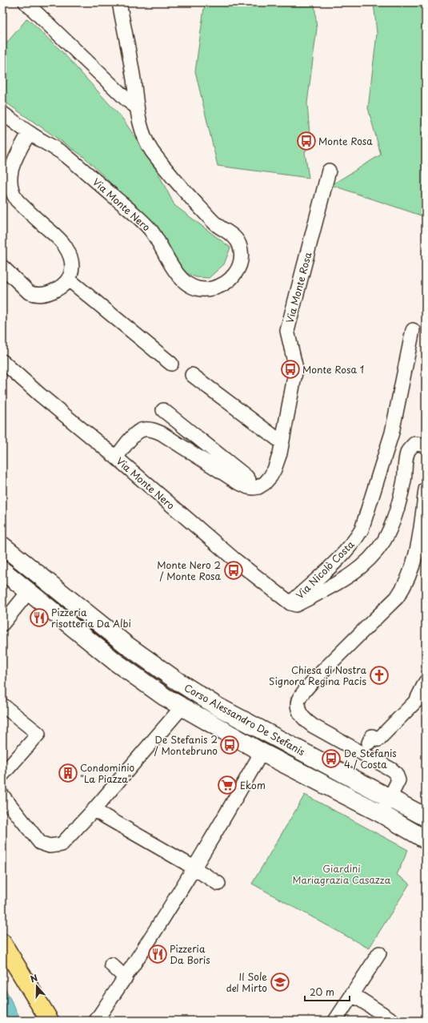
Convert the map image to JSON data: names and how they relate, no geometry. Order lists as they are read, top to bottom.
{
  "streets": {
    "main road": ["Corso Alessandro De Stefanis"],
    "street": ["Via Monte Nero", "Via Monte Rosa", "Via Nicolò Costa"]
  },
  "crossings": [
    ["Via Monte Nero", "Via Nicolò Costa"]
  ],
  "parks": ["Giardini Mariagrazia Casazza"],
  "places": {
    "bus stop": [
      "Monte Rosa",
      "Monte Rosa 1",
      "Monte Nero 2 / Monte Rosa",
      "De Stefanis 2 / Montebruno",
      "De Stefanis 4 / Costa"
    ],
    "restaurant": ["Pizzeria risotteria Da Albi", "Pizzeria Da Boris"],
    "church": ["Chiesa di Nostra Signora Regina Pacis"],
    "building": ["Condominio \"La Piazza\""],
    "supermarket": ["Ekom"],
    "school or university": ["Il Sole del Mirto"]
  },
  "scale_bar": "20 m",
  "north": "top"
}
